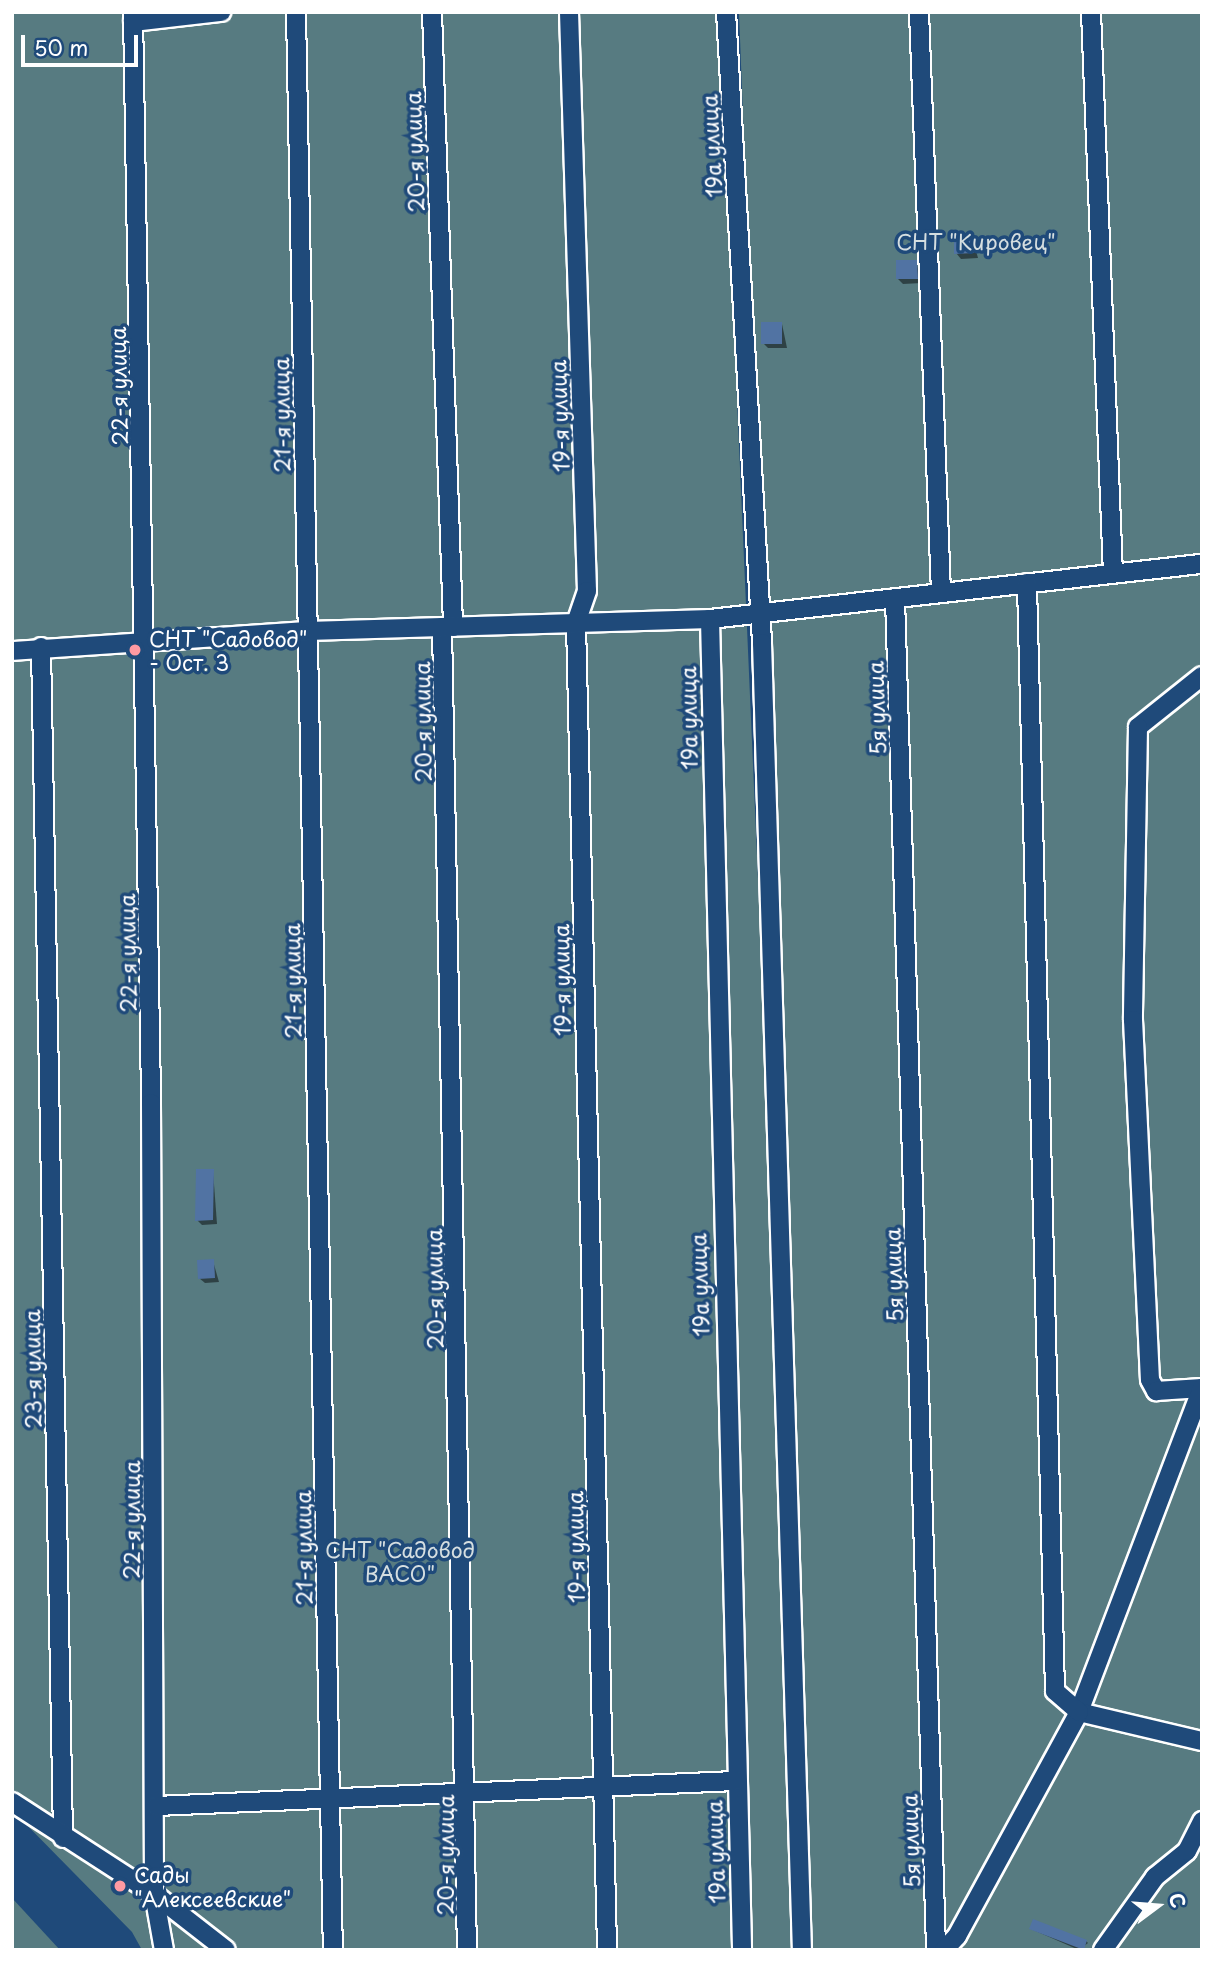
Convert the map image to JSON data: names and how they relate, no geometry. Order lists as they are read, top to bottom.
{
  "streets": {
    "street": [
      "19а улица",
      "20-я улица",
      "22-я улица",
      "21-я улица",
      "19-я улица",
      "5я улица",
      "23-я улица"
    ]
  },
  "parks": ["СНТ \"Кировец\"", "СНТ \"Садовод ВАСО\""],
  "places": ["СНТ \"Садовод\" - Ост. 3", "Сады \"Алексеевские\""],
  "scale_bar": "50 m",
  "north": "right"
}
